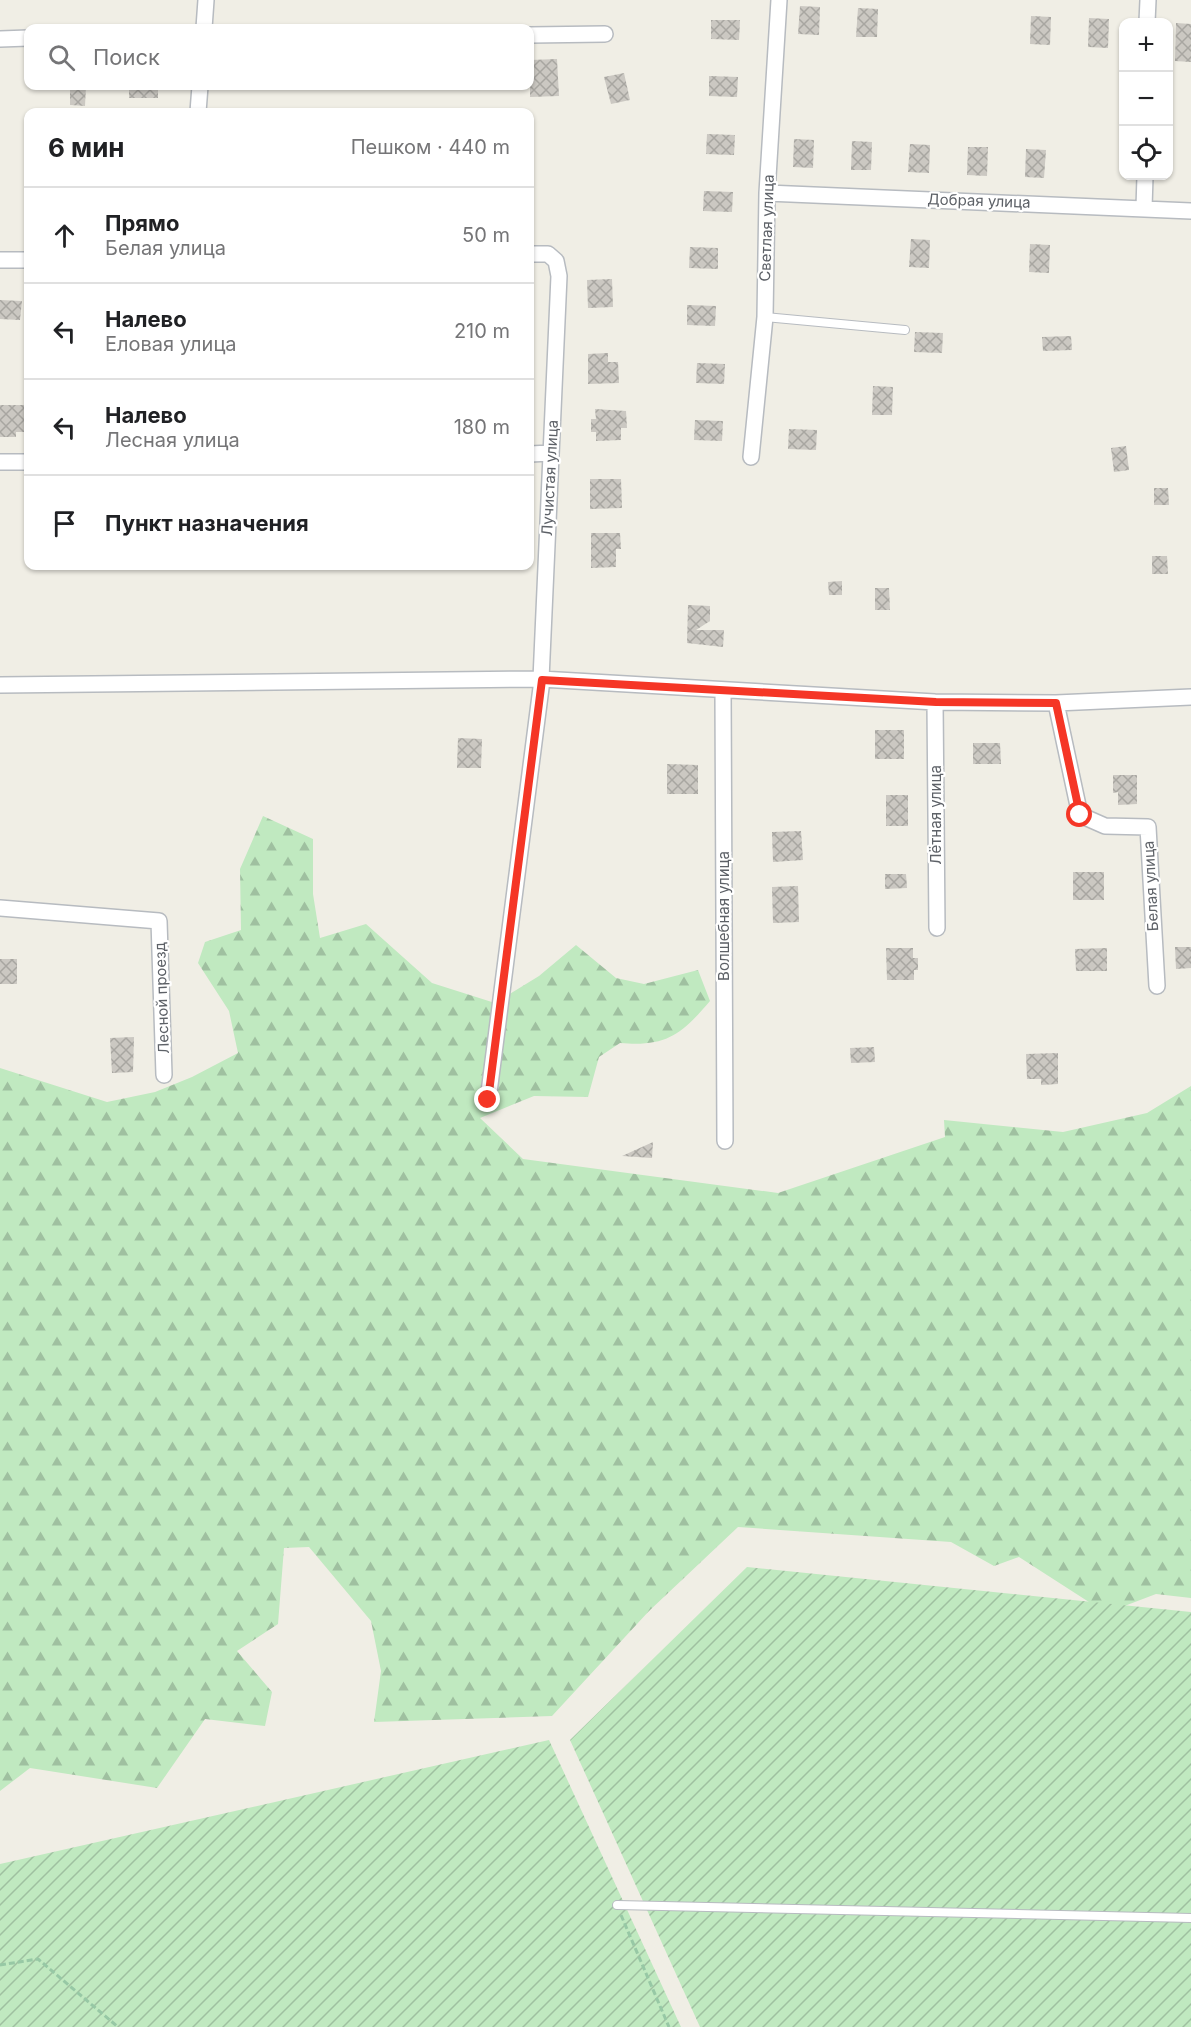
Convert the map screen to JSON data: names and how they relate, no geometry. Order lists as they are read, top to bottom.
{
  "streets": {
    "street": [
      "Добрая улица",
      "Светлая улица",
      "Лучистая улица",
      "Лётная улица",
      "Белая улица",
      "Волшебная улица",
      "Лесной проезд"
    ]
  },
  "crossings": [
    ["Добрая улица", "Светлая улица"]
  ],
  "page": {
    "map_buttons": ["+", "−"],
    "search": "Поиск",
    "heading": ["6 мин", "Пешком · 440 m"],
    "list": [
      ["Прямо", "Белая улица", "50 m"],
      ["Налево", "Еловая улица", "210 m"],
      ["Налево", "Лесная улица", "180 m"],
      "Пункт назначения"
    ]
  }
}
